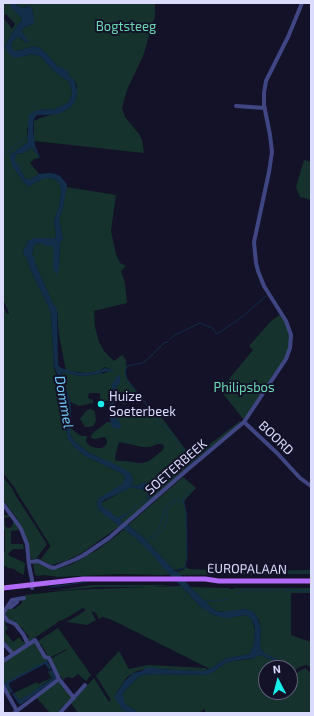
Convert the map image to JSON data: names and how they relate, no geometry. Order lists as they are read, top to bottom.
{
  "streets": {
    "main road": ["EUROPALAAN"],
    "street": ["BOORD", "SOETERBEEK"]
  },
  "crossings": [
    ["BOORD", "SOETERBEEK"]
  ],
  "water": ["Dommel"],
  "parks": ["Bogtsteeg", "Philipsbos"],
  "places": ["Huize Soeterbeek"],
  "north": "top"
}
